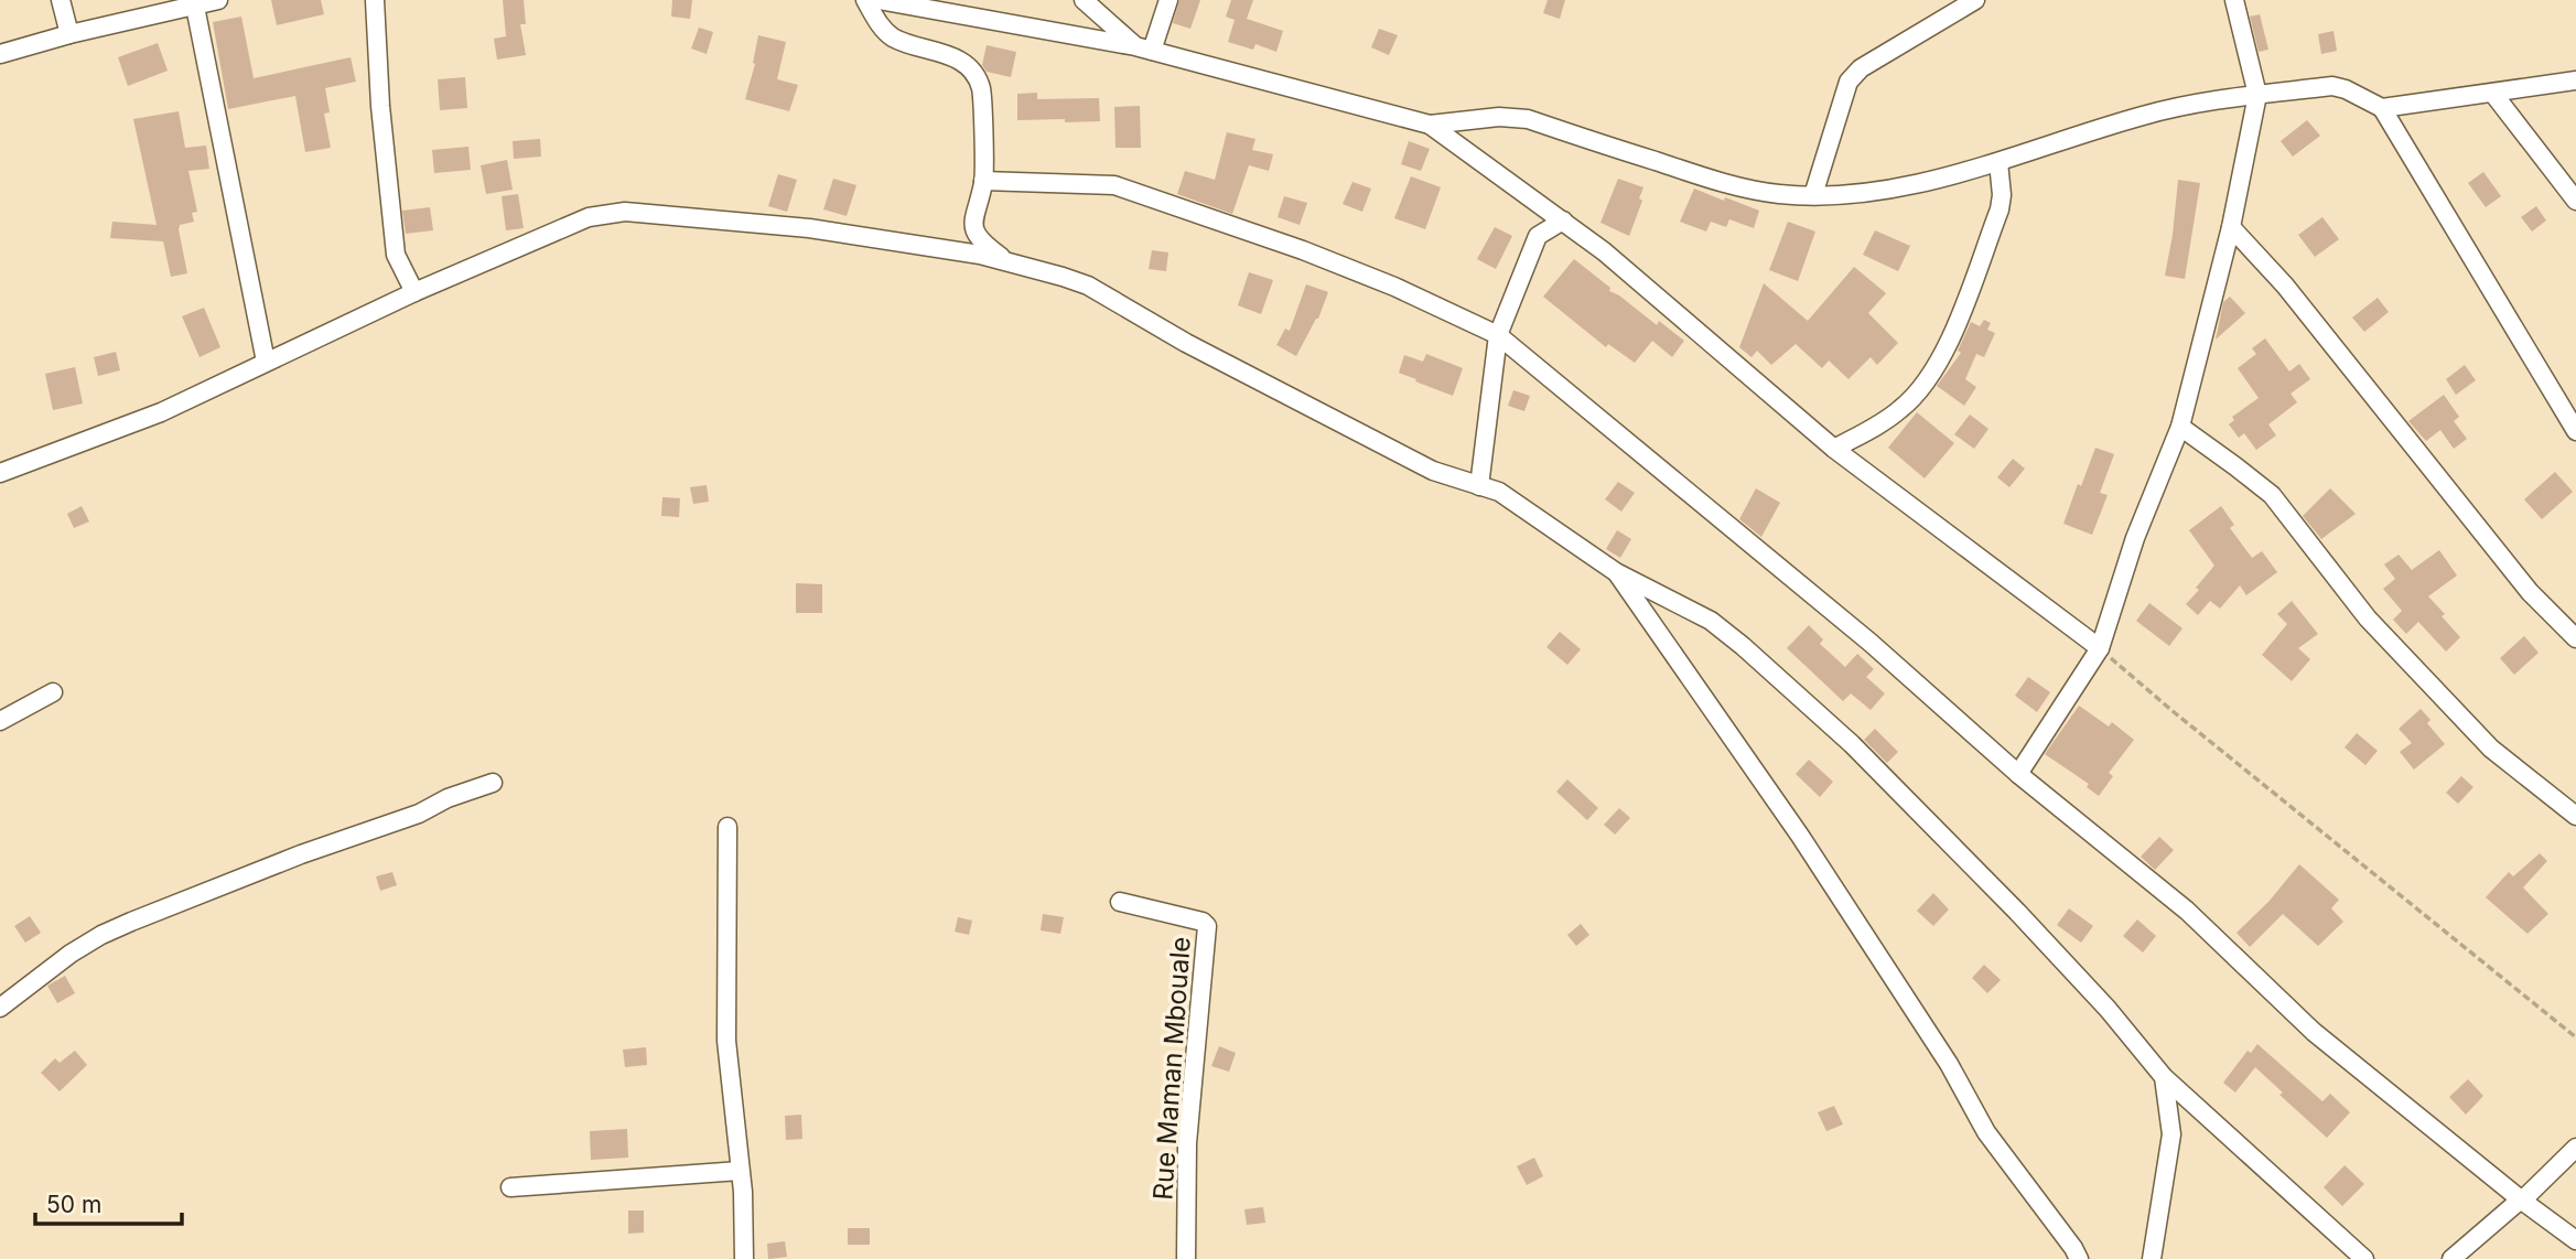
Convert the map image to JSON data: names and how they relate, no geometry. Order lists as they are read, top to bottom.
{
  "streets": {
    "street": ["Rue Maman Mbouale"]
  },
  "scale_bar": "50 m"
}
